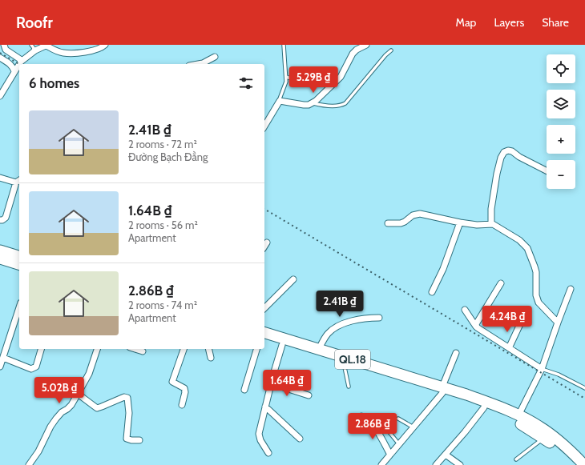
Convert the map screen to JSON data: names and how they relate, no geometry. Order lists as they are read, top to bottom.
{
  "streets": {
    "highway": ["QL.18"]
  },
  "page": {
    "header": "Roofr",
    "nav": ["Map", "Layers", "Share"],
    "map_buttons": ["+", "−"],
    "heading": "6 homes",
    "price": [
      "5.29B ₫",
      "2.41B ₫",
      "4.24B ₫",
      "1.64B ₫",
      "5.02B ₫",
      "2.86B ₫"
    ],
    "list": [
      {
        "name": "2.41B ₫",
        "note": "2 rooms · 72 m² · Đường Bạch Đằng"
      },
      {
        "name": "1.64B ₫",
        "note": "2 rooms · 56 m² · Apartment"
      },
      {
        "name": "2.86B ₫",
        "note": "2 rooms · 74 m² · Apartment"
      }
    ]
  }
}
